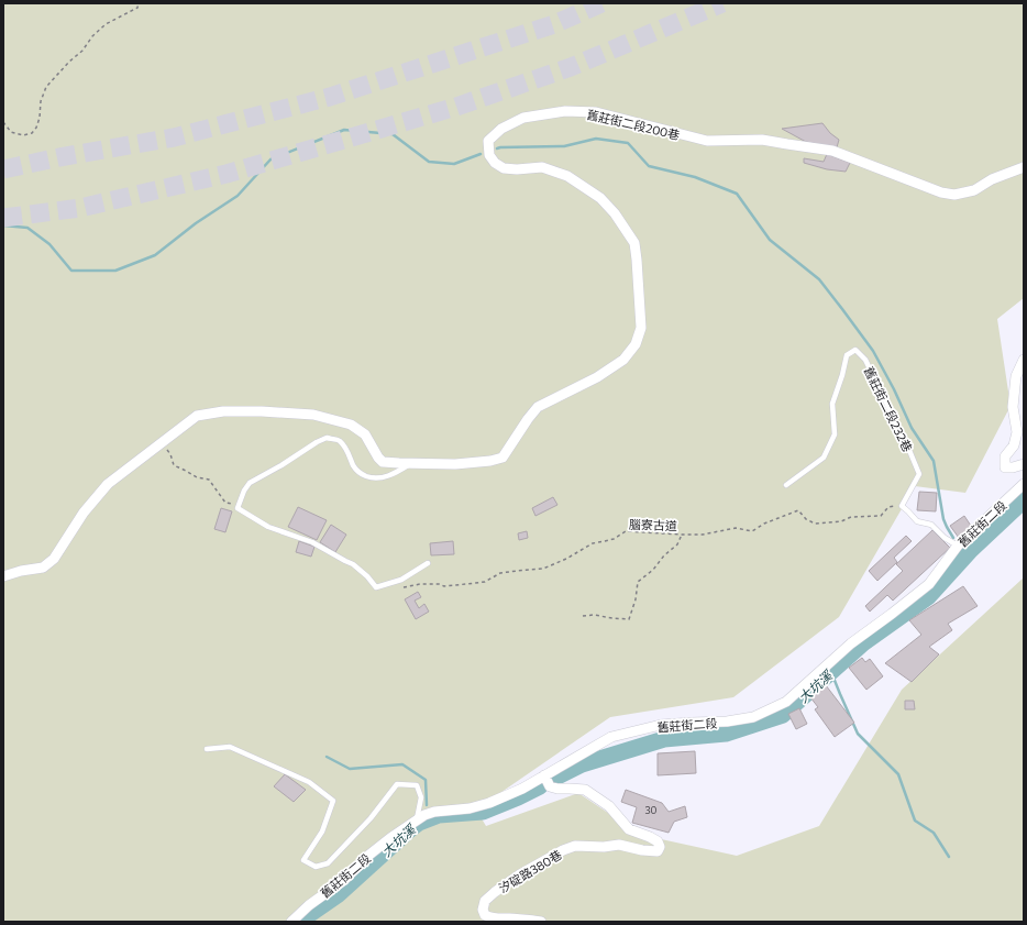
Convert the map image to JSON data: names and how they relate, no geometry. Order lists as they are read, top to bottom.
{
  "streets": {
    "street": ["舊莊街二段200巷", "舊莊街二段", "汐碇路380巷"],
    "lane": ["舊莊街二段232巷"],
    "path": ["腦寮古道"]
  },
  "crossings": [
    ["舊莊街二段232巷", "腦寮古道"],
    ["舊莊街二段", "汐碇路380巷"]
  ],
  "water": ["大坑溪"],
  "house_numbers": ["30"]
}
